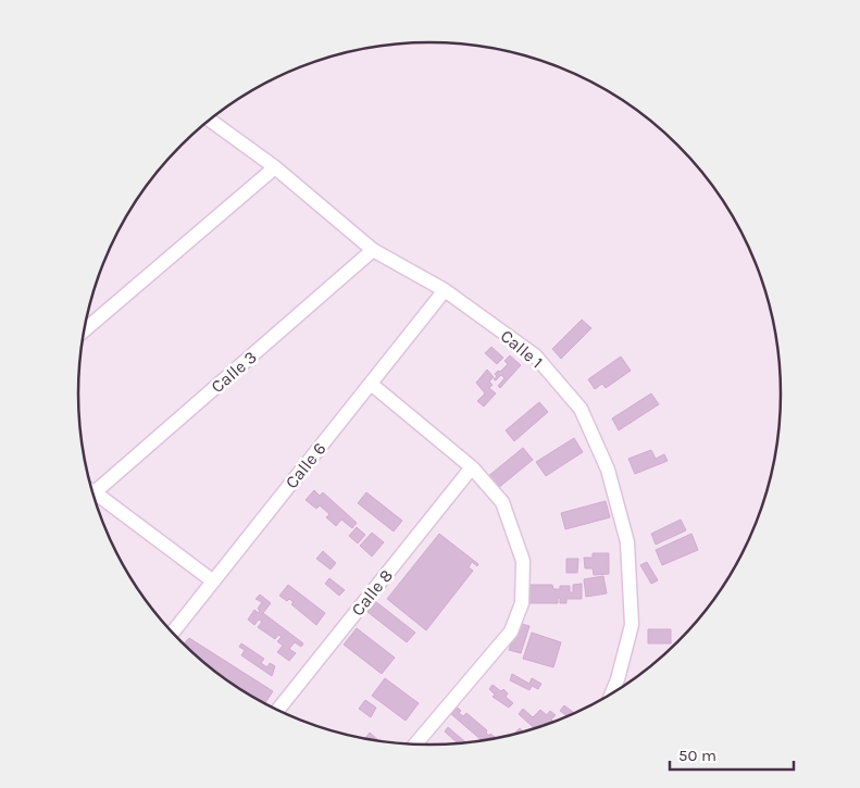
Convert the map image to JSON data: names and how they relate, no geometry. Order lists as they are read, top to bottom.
{
  "streets": {
    "street": [
      "Calle 1",
      "Calle 3",
      "Calle 6",
      "Calle 8"
    ]
  },
  "crossings": [
    ["Calle 1", "Calle 3"],
    ["Calle 1", "Calle 6"]
  ],
  "scale_bar": "50 m"
}
